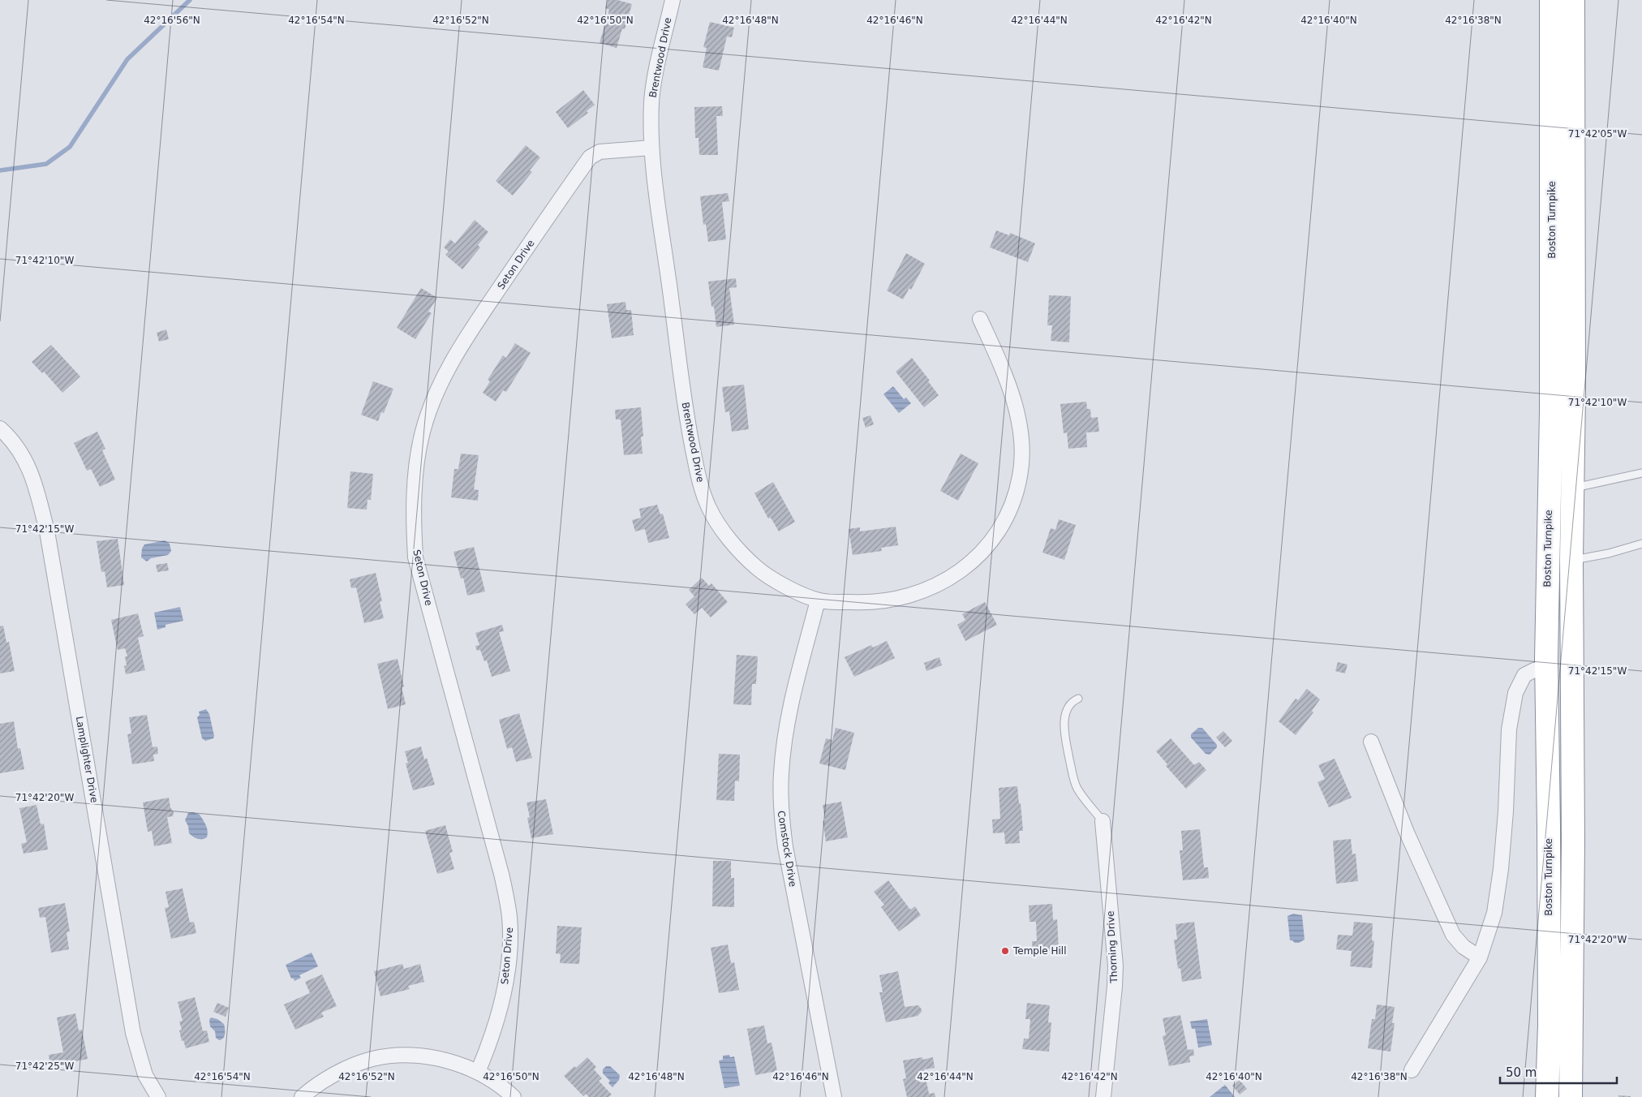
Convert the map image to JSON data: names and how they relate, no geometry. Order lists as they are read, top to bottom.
{
  "streets": {
    "highway": ["Boston Turnpike"],
    "street": [
      "Brentwood Drive",
      "Seton Drive",
      "Lamplighter Drive",
      "Comstock Drive",
      "Thorning Drive"
    ]
  },
  "crossings": [
    ["Brentwood Drive", "Seton Drive"],
    ["Brentwood Drive", "Comstock Drive"]
  ],
  "places": ["Temple Hill"],
  "scale_bar": "50 m",
  "coordinates": [
    "42°16'56\"N",
    "42°16'54\"N",
    "42°16'52\"N",
    "42°16'50\"N",
    "42°16'48\"N",
    "42°16'46\"N",
    "42°16'44\"N",
    "42°16'42\"N",
    "42°16'40\"N",
    "42°16'38\"N",
    "71°42'05\"W",
    "71°42'10\"W",
    "71°42'15\"W",
    "71°42'20\"W",
    "71°42'25\"W"
  ]
}
